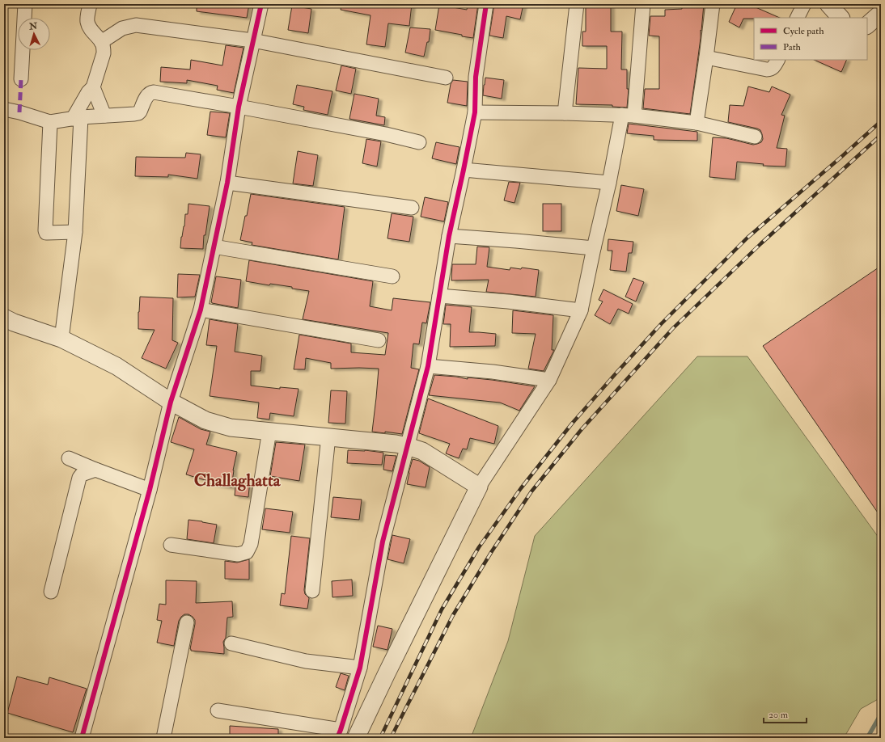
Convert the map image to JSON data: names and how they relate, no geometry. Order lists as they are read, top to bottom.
{
  "districts": ["Challaghatta"],
  "legend": ["Cycle path", "Path"],
  "scale_bar": "20 m",
  "north": "top"
}
